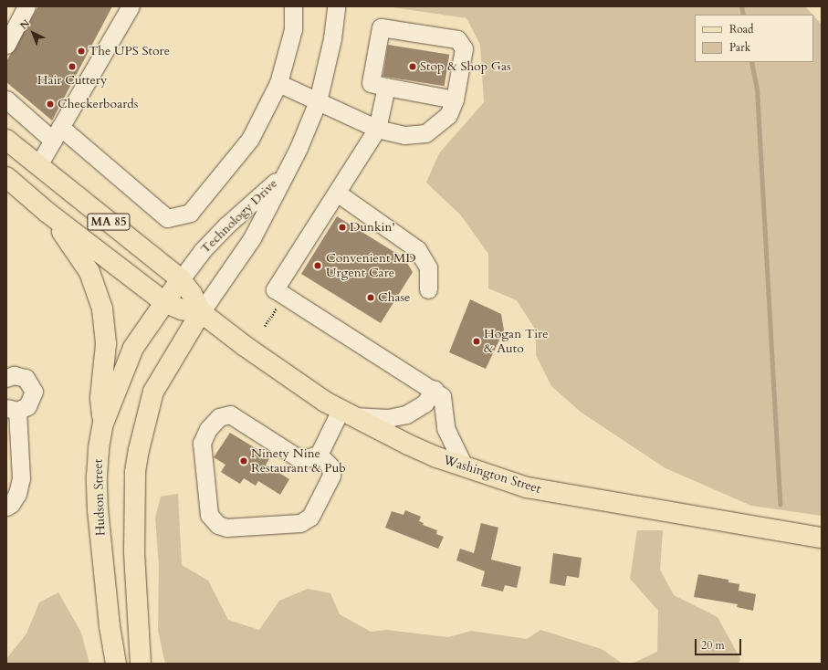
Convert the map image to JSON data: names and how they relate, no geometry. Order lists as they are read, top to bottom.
{
  "streets": {
    "main road": ["MA 85", "Washington Street", "Hudson Street"],
    "street": ["Technology Drive"]
  },
  "crossings": [
    ["Technology Drive", "Washington Street"],
    ["Technology Drive", "Hudson Street"],
    ["Washington Street", "Hudson Street"]
  ],
  "places": [
    "The UPS Store",
    "Hair Cuttery",
    "Stop & Shop Gas",
    "Checkerboards",
    "Dunkin'",
    "Convenient MD Urgent Care",
    "Chase",
    "Hogan Tire & Auto",
    "Ninety Nine Restaurant & Pub"
  ],
  "legend": ["Road", "Park"],
  "scale_bar": "20 m",
  "north": "top left"
}
